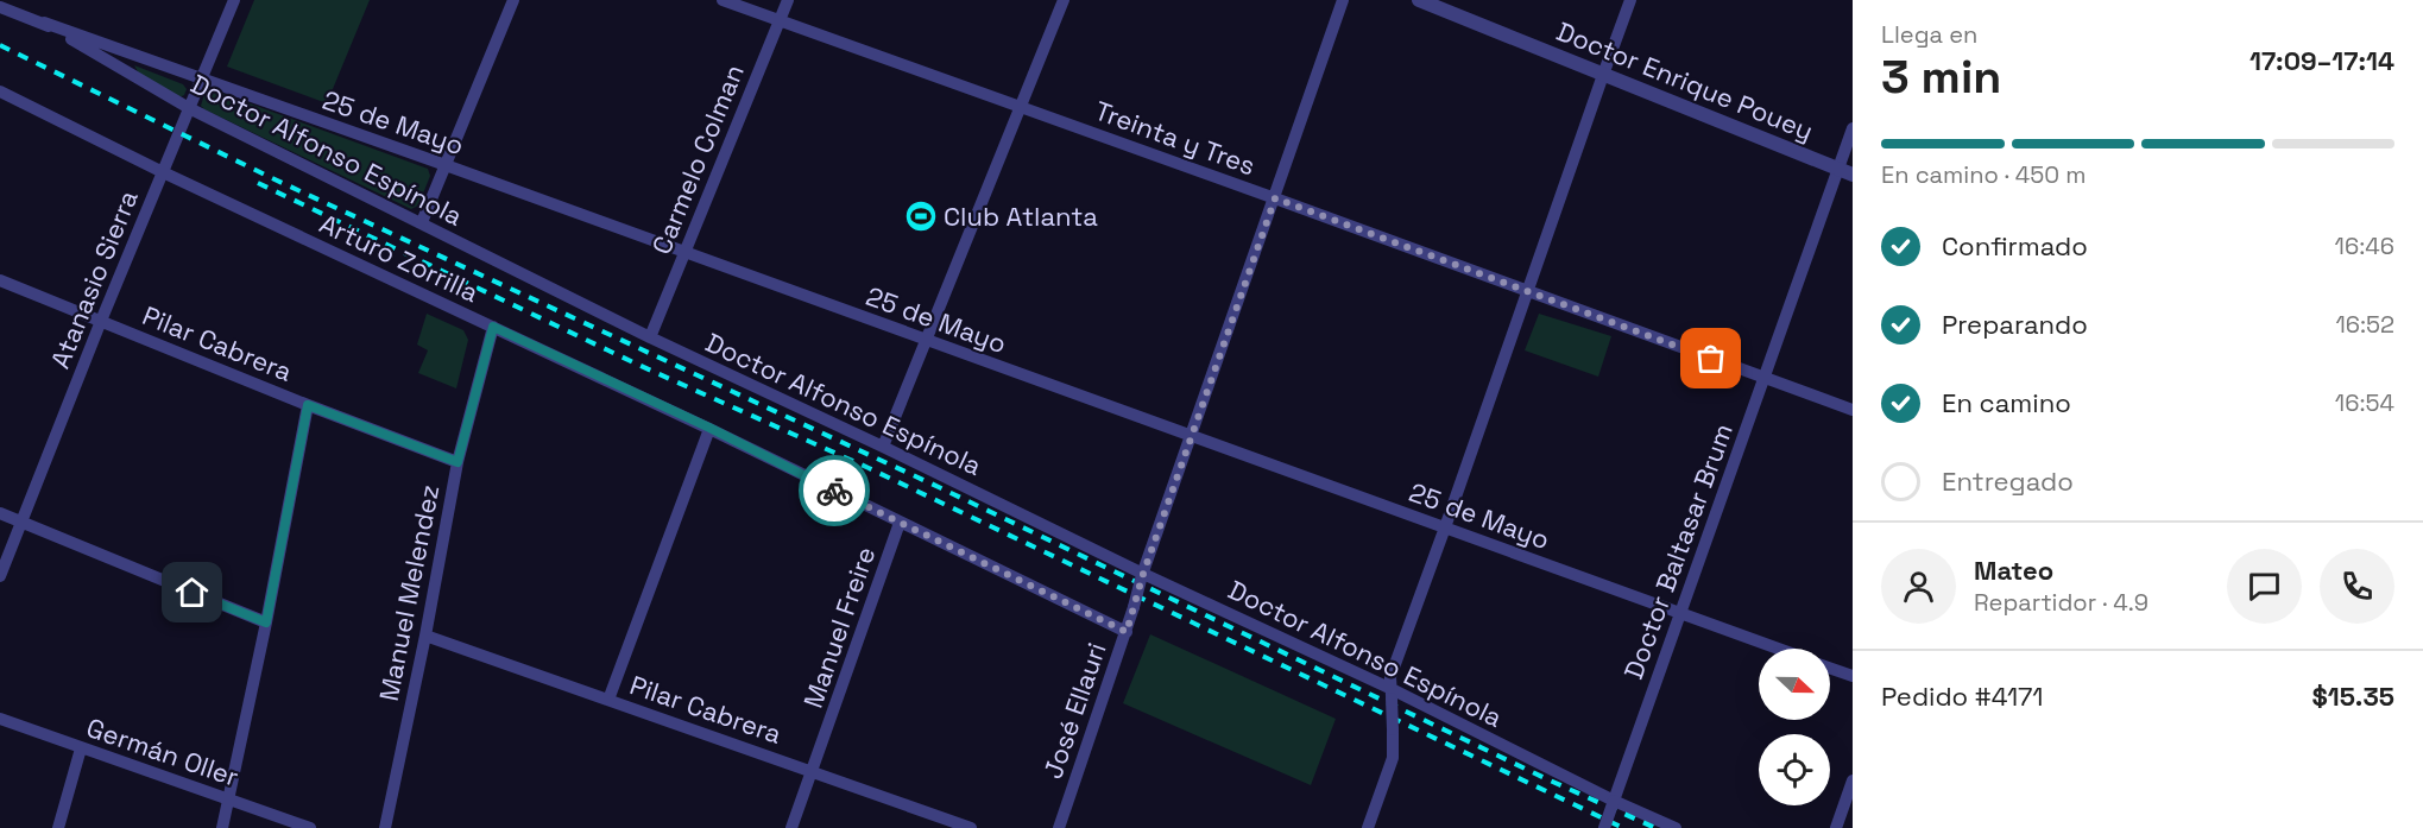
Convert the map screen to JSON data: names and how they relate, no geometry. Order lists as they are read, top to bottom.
{
  "streets": {
    "street": [
      "Doctor Enrique Pouey",
      "25 de Mayo",
      "Treinta y Tres",
      "Doctor Alfonso Espínola",
      "Carmelo Colman",
      "Arturo Zorrilla",
      "Atanasio Sierra",
      "Pilar Cabrera",
      "Doctor Baltasar Brum",
      "Manuel Melendez",
      "Manuel Freire",
      "José Ellauri",
      "Germán Oller"
    ]
  },
  "crossings": [
    ["Doctor Enrique Pouey", "Doctor Baltasar Brum"],
    ["25 de Mayo", "Doctor Alfonso Espínola"],
    ["25 de Mayo", "Carmelo Colman"],
    ["25 de Mayo", "Atanasio Sierra"],
    ["25 de Mayo", "Doctor Baltasar Brum"],
    ["25 de Mayo", "José Ellauri"],
    ["Treinta y Tres", "Carmelo Colman"],
    ["Treinta y Tres", "Doctor Baltasar Brum"],
    ["Treinta y Tres", "José Ellauri"],
    ["Doctor Alfonso Espínola", "Carmelo Colman"],
    ["Doctor Alfonso Espínola", "Atanasio Sierra"],
    ["Doctor Alfonso Espínola", "Doctor Baltasar Brum"],
    ["Doctor Alfonso Espínola", "José Ellauri"],
    ["Arturo Zorrilla", "Atanasio Sierra"],
    ["Arturo Zorrilla", "Manuel Melendez"],
    ["Arturo Zorrilla", "Manuel Freire"],
    ["Arturo Zorrilla", "José Ellauri"],
    ["Atanasio Sierra", "Pilar Cabrera"],
    ["Pilar Cabrera", "Manuel Melendez"],
    ["Pilar Cabrera", "Manuel Freire"]
  ],
  "places": {
    "sports": ["Club Atlanta"]
  },
  "north": "right",
  "page": {
    "heading": ["3 min", "Llega en", "17:09–17:14"],
    "panel": [
      "Mateo",
      "Repartidor · 4.9",
      "Pedido #4171",
      "$15.35"
    ],
    "bar": "En camino · 450 m",
    "list": [
      ["Confirmado", "16:46"],
      ["Preparando", "16:52"],
      ["En camino", "16:54"],
      "Entregado"
    ]
  }
}
